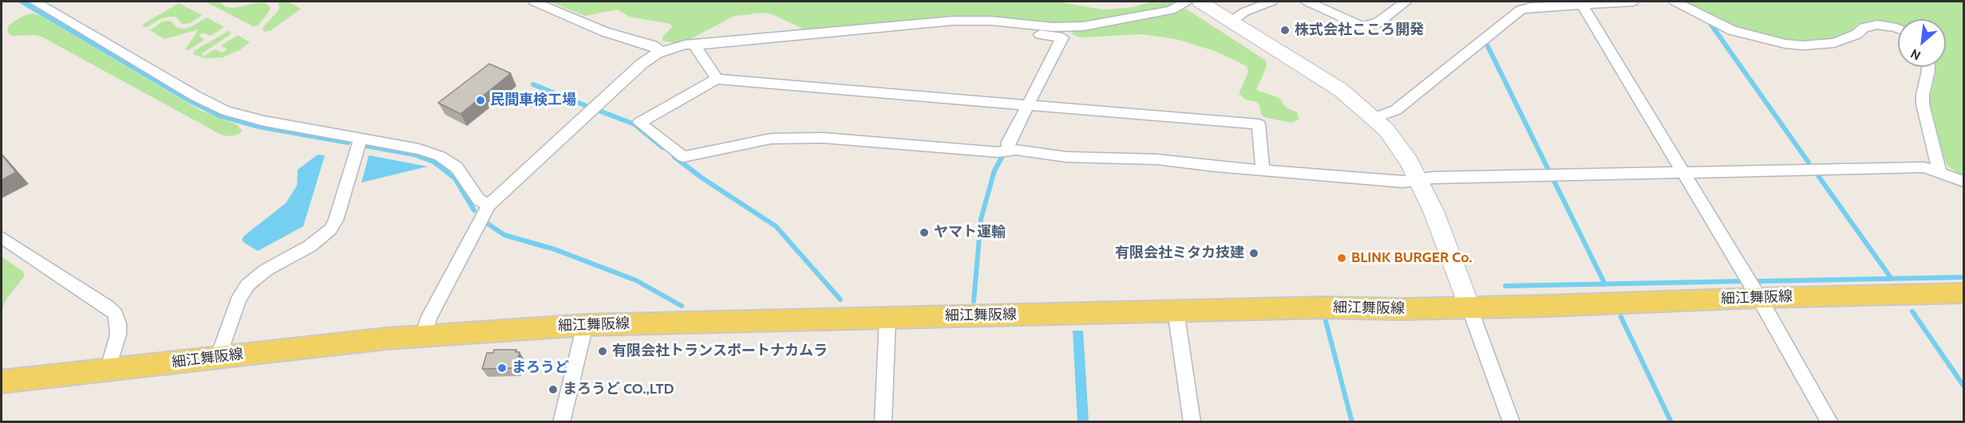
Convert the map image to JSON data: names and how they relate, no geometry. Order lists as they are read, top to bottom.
{
  "streets": {
    "main road": ["細江舞阪線"]
  },
  "places": [
    "株式会社こころ開発",
    "民間車検工場",
    "ヤマト運輸",
    "有限会社ミタカ技建",
    "BLINK BURGER Co.",
    "有限会社トランスポートナカムラ",
    "まろうど",
    "まろうど CO.,LTD"
  ],
  "north": "bottom left"
}
